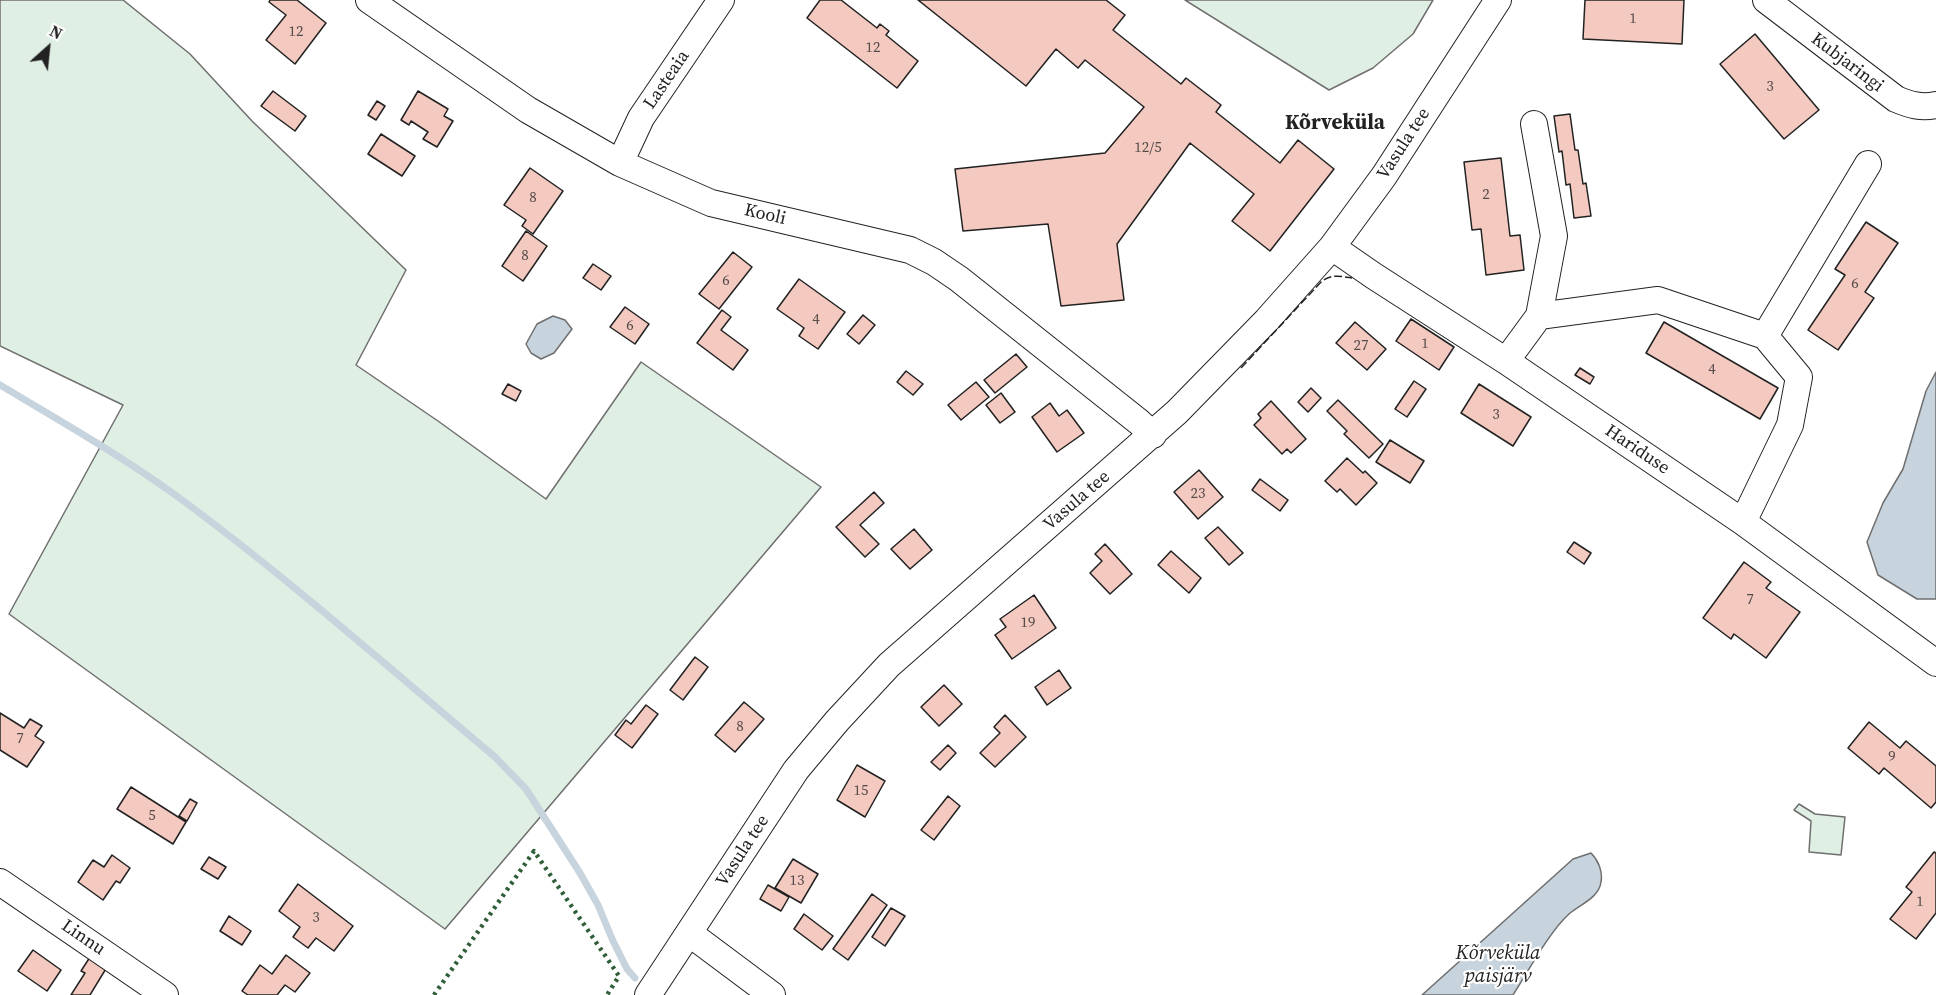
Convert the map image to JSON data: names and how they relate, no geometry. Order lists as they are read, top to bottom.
{
  "streets": {
    "street": [
      "Kubjaringi",
      "Lasteaia",
      "Vasula tee",
      "Kooli",
      "Hariduse",
      "Linnu"
    ]
  },
  "crossings": [
    ["Lasteaia", "Kooli"],
    ["Vasula tee", "Kooli"],
    ["Vasula tee", "Hariduse"]
  ],
  "districts": ["Kõrveküla"],
  "water": ["Kõrveküla paisjärv"],
  "house_numbers": [
    "1",
    "12",
    "12",
    "3",
    "12/5",
    "2",
    "8",
    "8",
    "6",
    "6",
    "4",
    "6",
    "1",
    "27",
    "4",
    "3",
    "23",
    "7",
    "19",
    "8",
    "7",
    "9",
    "15",
    "5",
    "13",
    "1",
    "3"
  ],
  "north": "top right"
}
